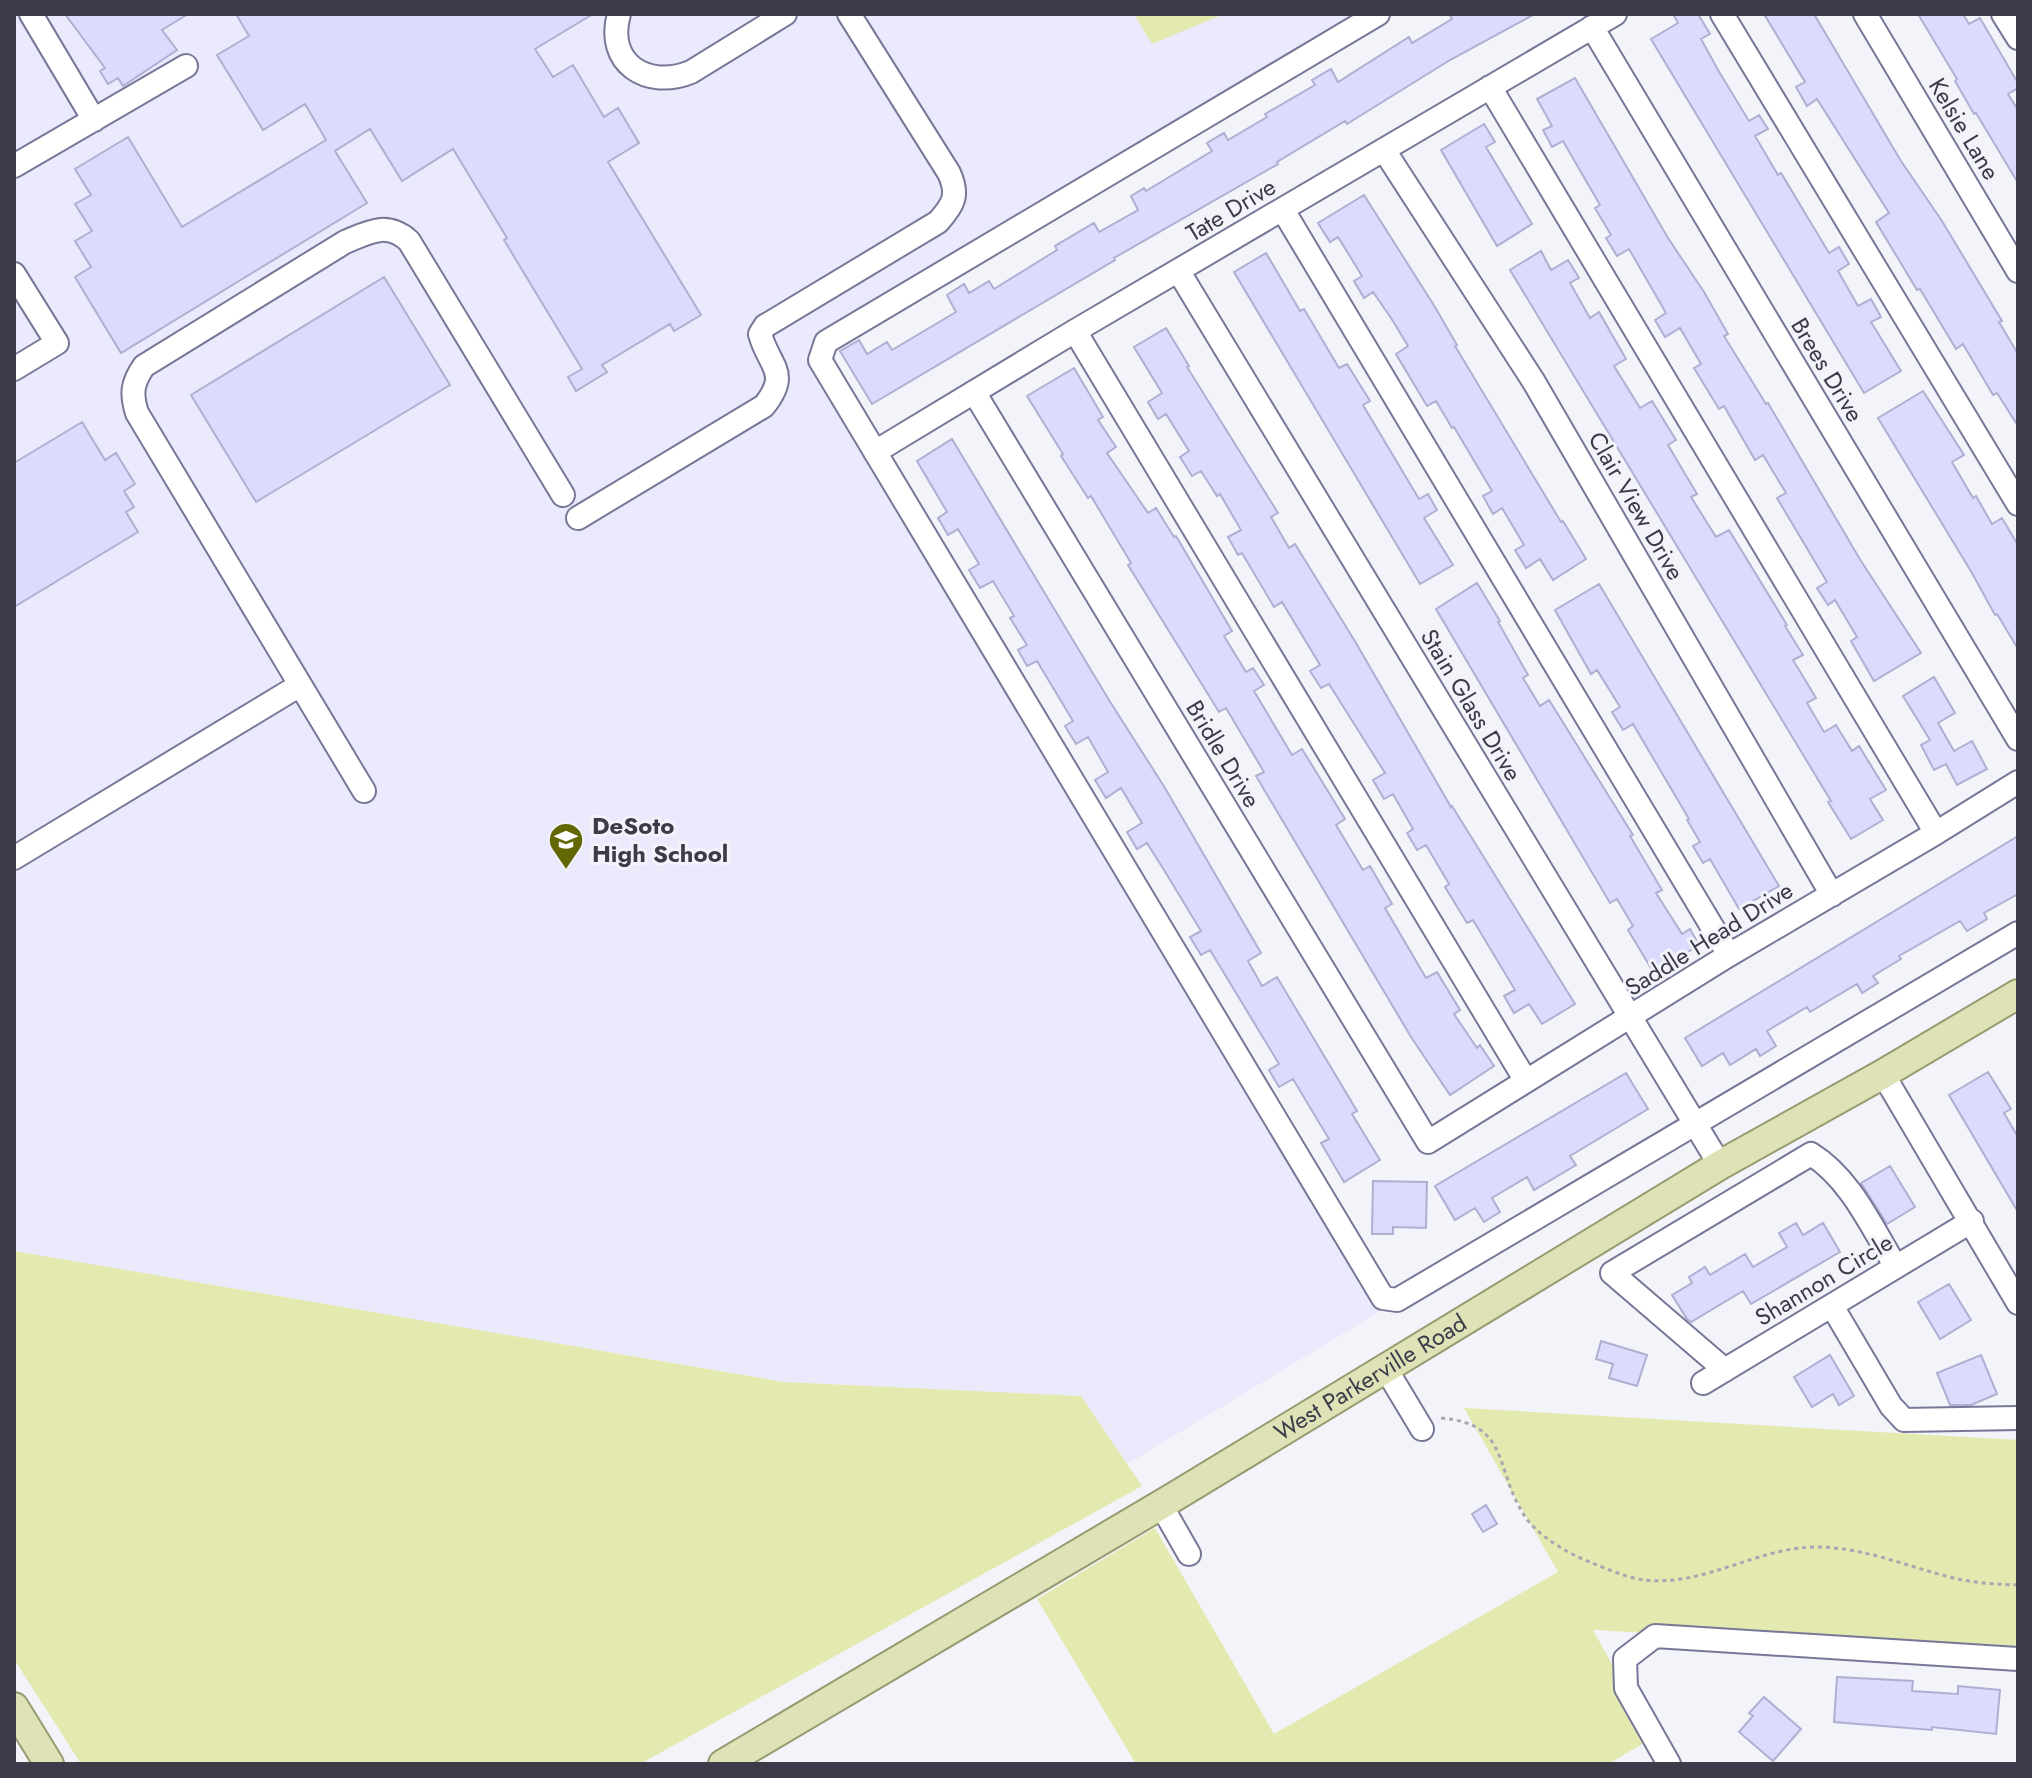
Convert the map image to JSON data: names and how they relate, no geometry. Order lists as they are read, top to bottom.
{
  "streets": {
    "main road": ["West Parkerville Road"],
    "street": [
      "Kelsie Lane",
      "Tate Drive",
      "Brees Drive",
      "Clair View Drive",
      "Stain Glass Drive",
      "Bridle Drive",
      "Saddle Head Drive",
      "Shannon Circle"
    ]
  },
  "crossings": [
    ["Tate Drive", "Brees Drive"],
    ["Tate Drive", "Clair View Drive"],
    ["Tate Drive", "Stain Glass Drive"],
    ["Tate Drive", "Bridle Drive"],
    ["Clair View Drive", "Saddle Head Drive"],
    ["Stain Glass Drive", "Saddle Head Drive"],
    ["Stain Glass Drive", "West Parkerville Road"],
    ["Bridle Drive", "Saddle Head Drive"]
  ],
  "places": {
    "school or university": ["DeSoto High School"]
  }
}
